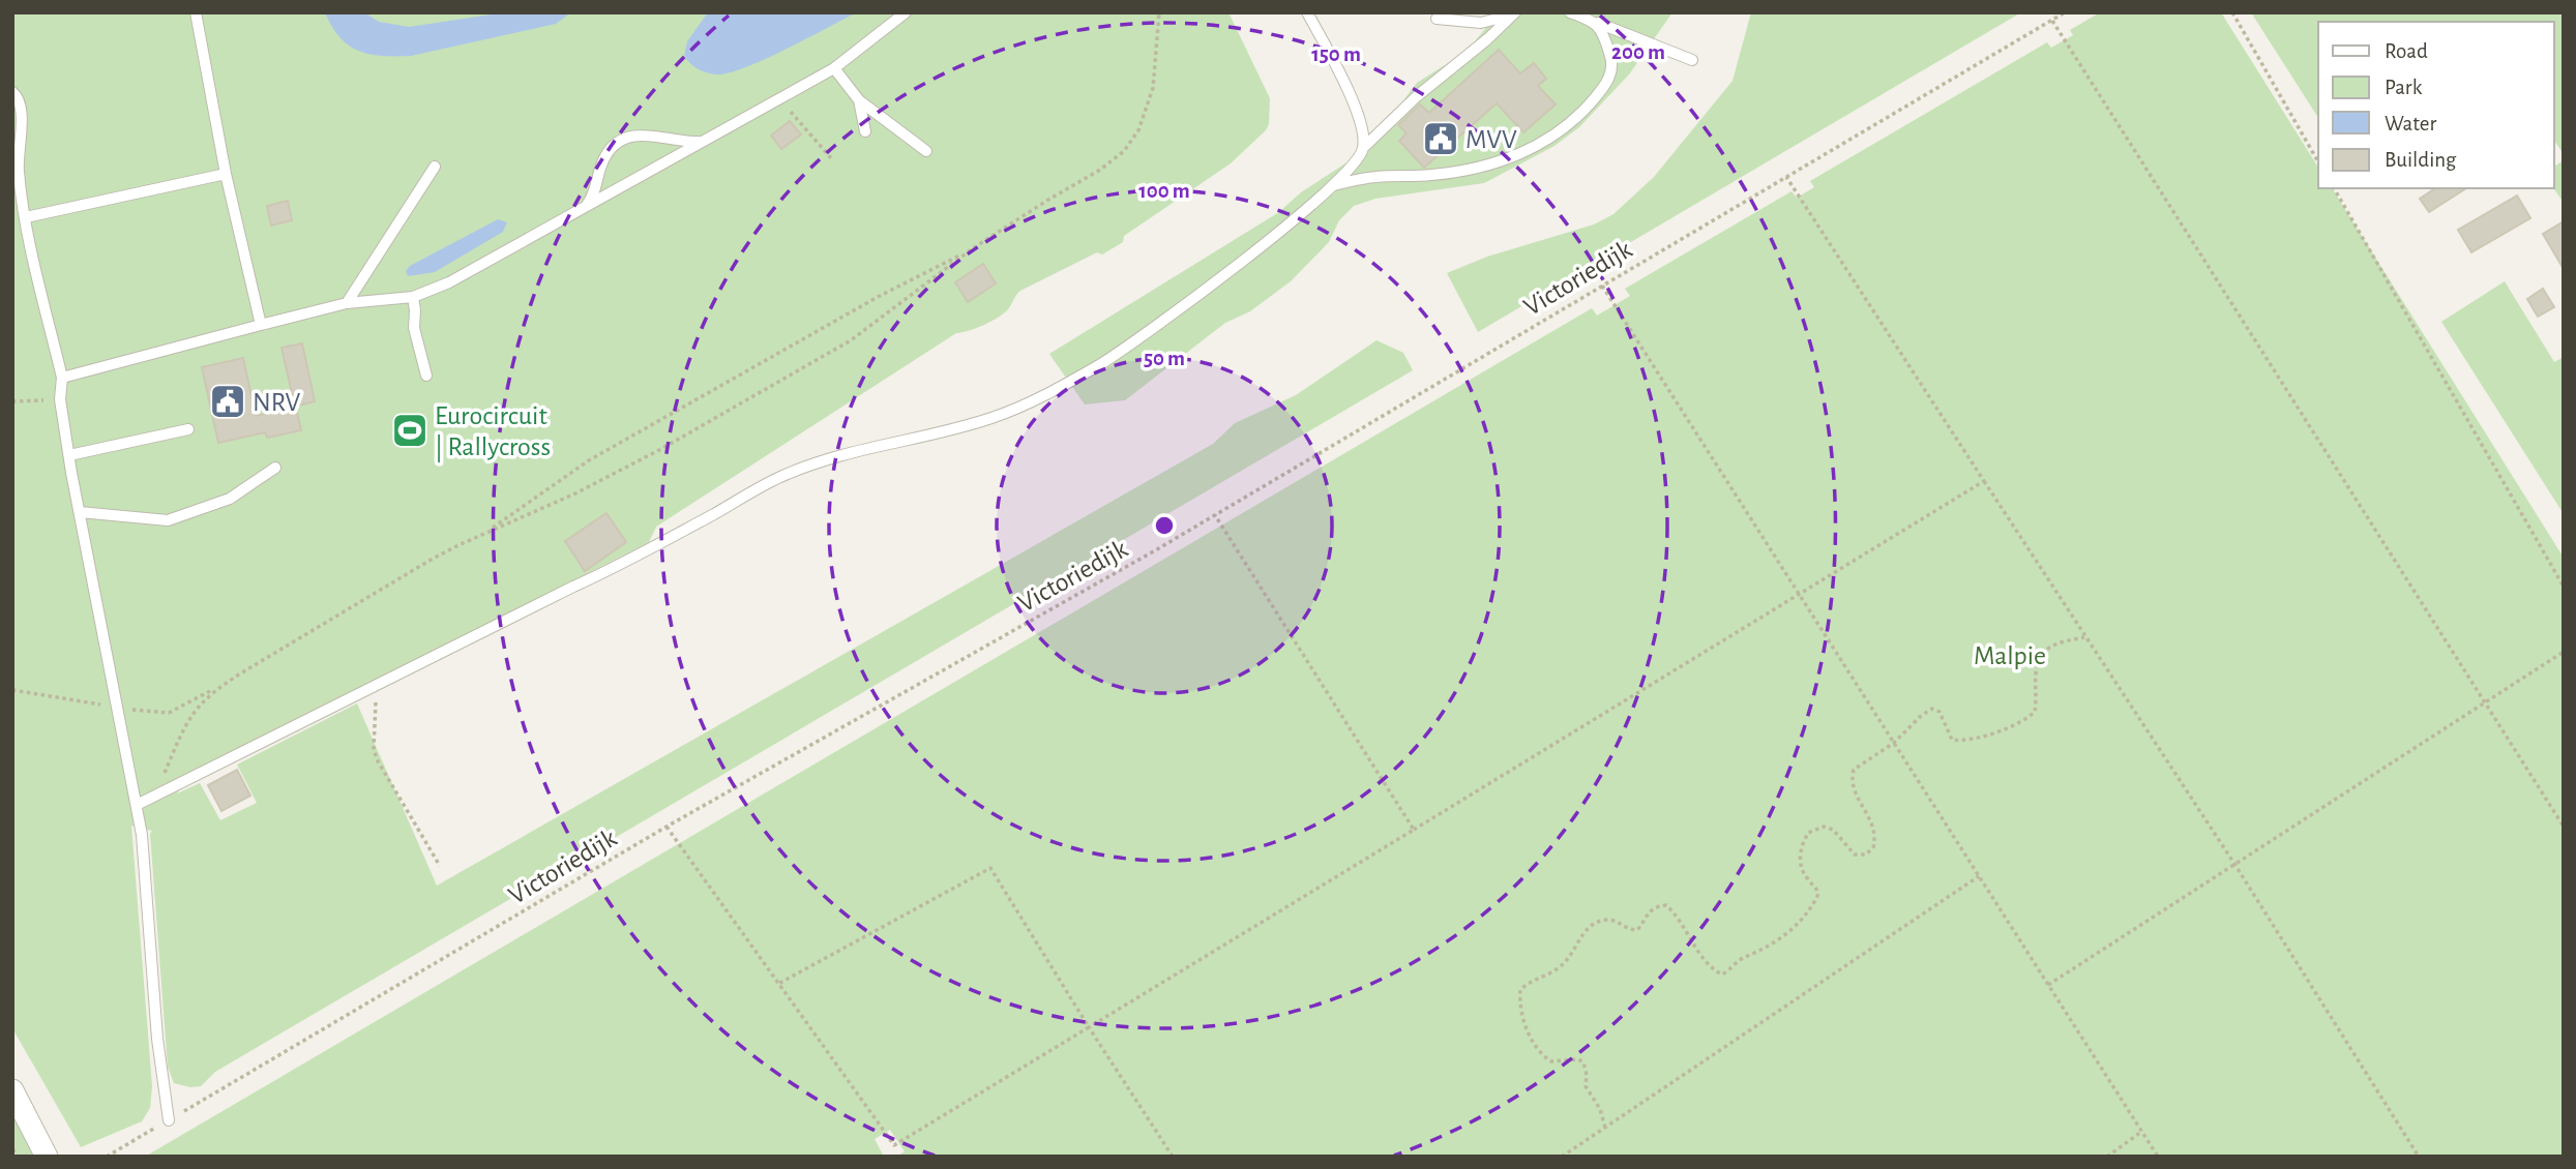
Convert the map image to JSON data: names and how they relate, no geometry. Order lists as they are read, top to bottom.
{
  "streets": {
    "path": ["Victoriedijk"]
  },
  "parks": ["Malpie"],
  "places": {
    "public building": ["MVV", "NRV"],
    "sports": ["Eurocircuit | Rallycross"]
  },
  "legend": [
    "Road",
    "Park",
    "Water",
    "Building"
  ],
  "rings": [
    "200 m",
    "150 m",
    "100 m",
    "50 m"
  ]
}
